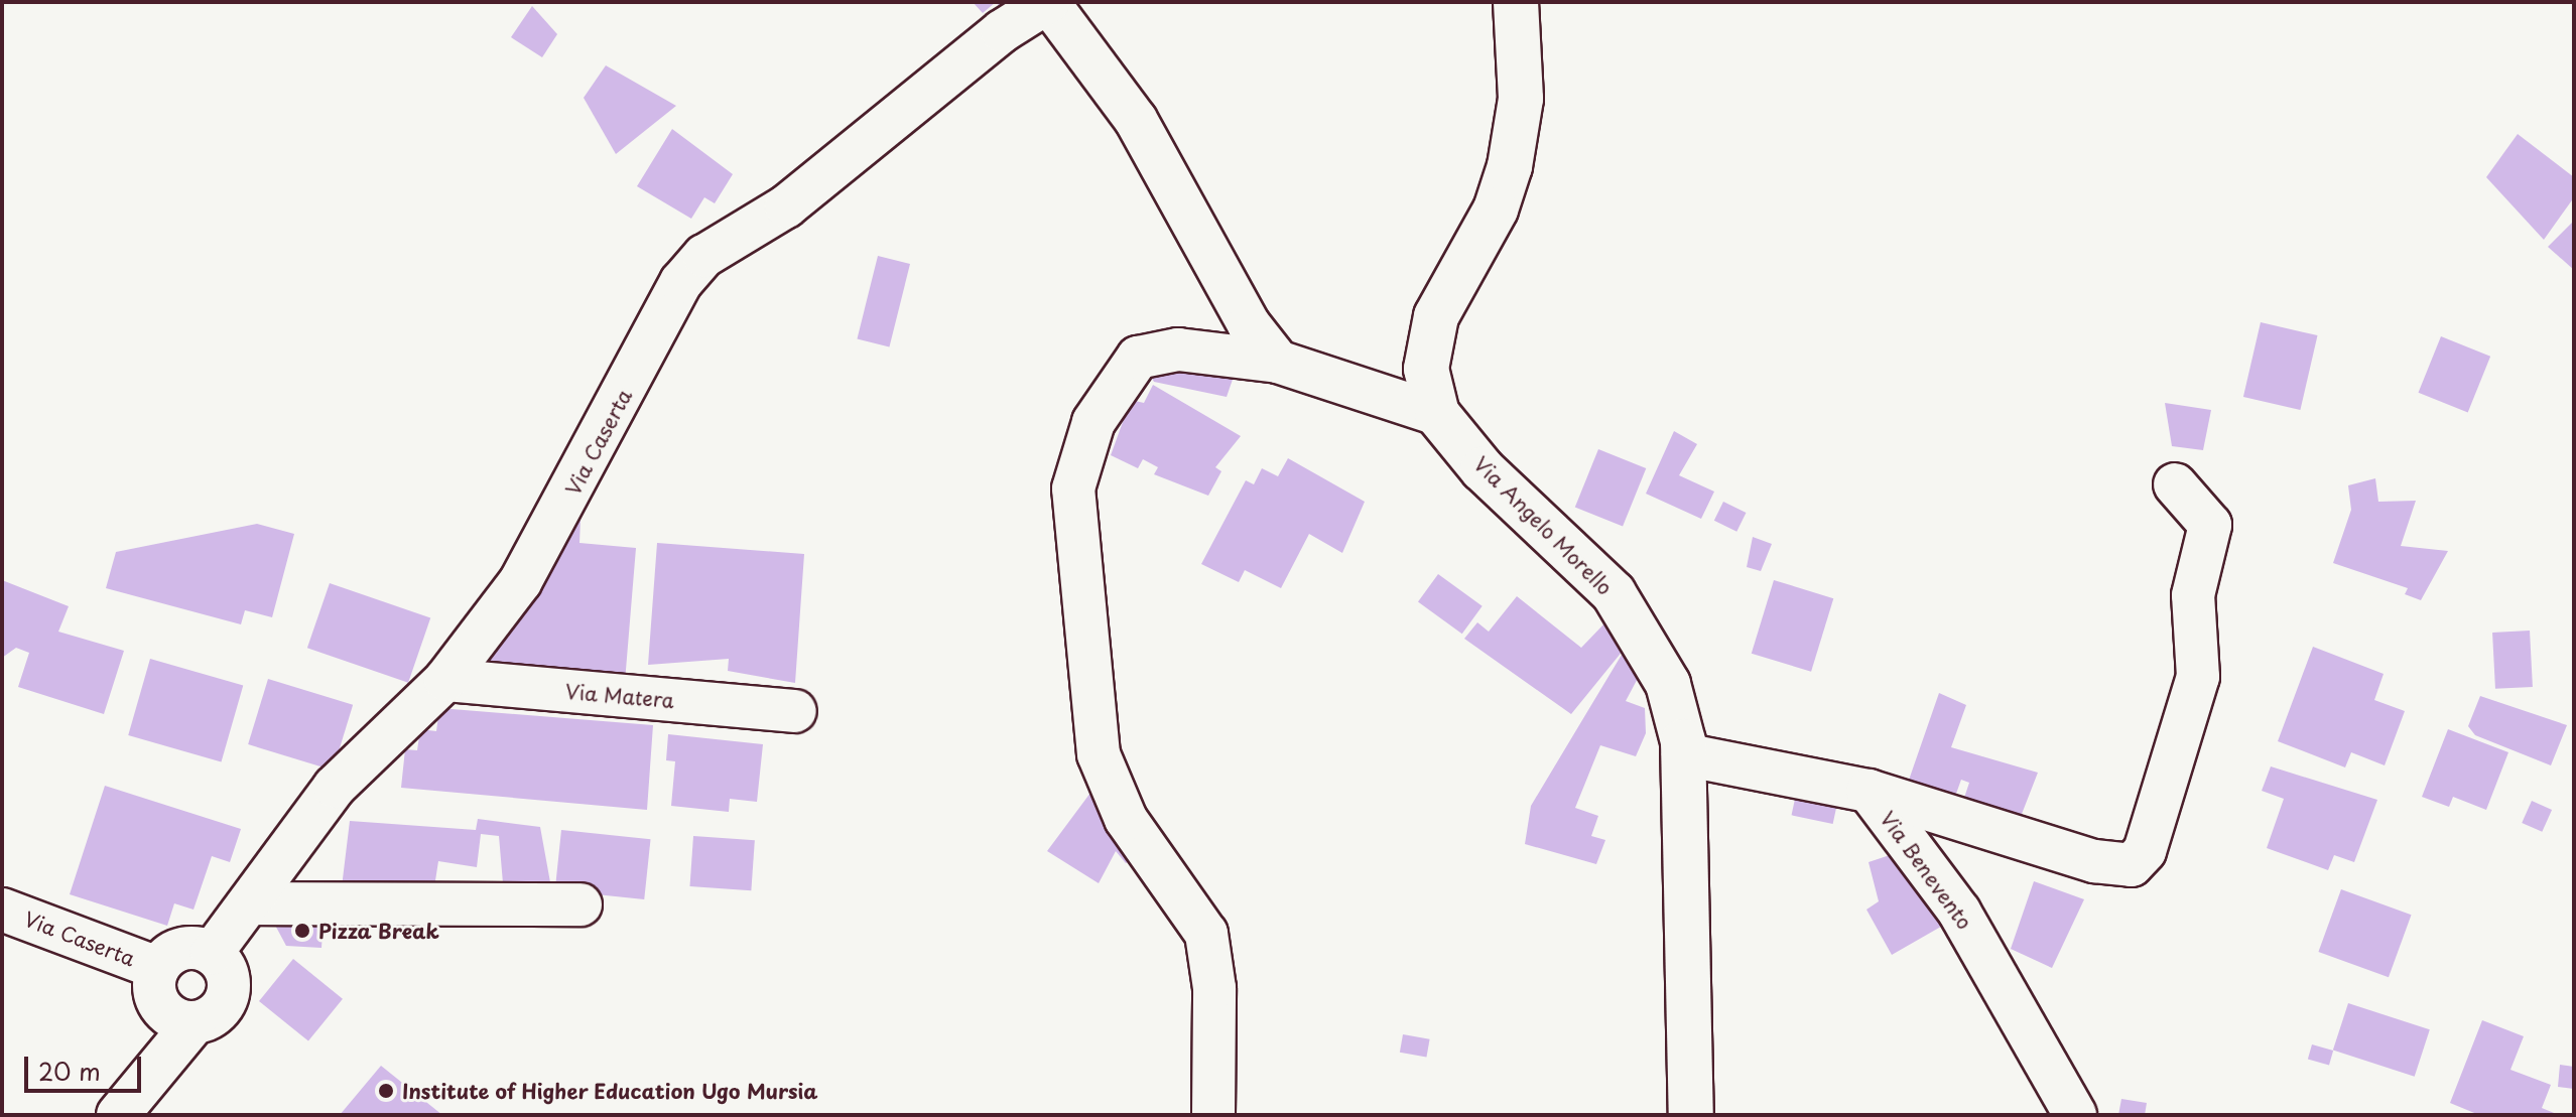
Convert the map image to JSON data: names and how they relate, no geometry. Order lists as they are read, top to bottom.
{
  "streets": {
    "street": [
      "Via Caserta",
      "Via Angelo Morello",
      "Via Matera",
      "Via Benevento"
    ]
  },
  "crossings": [
    ["Via Caserta", "Via Matera"],
    ["Via Angelo Morello", "Via Benevento"]
  ],
  "places": ["Pizza Break", "Institute of Higher Education Ugo Mursia"],
  "scale_bar": "20 m"
}
